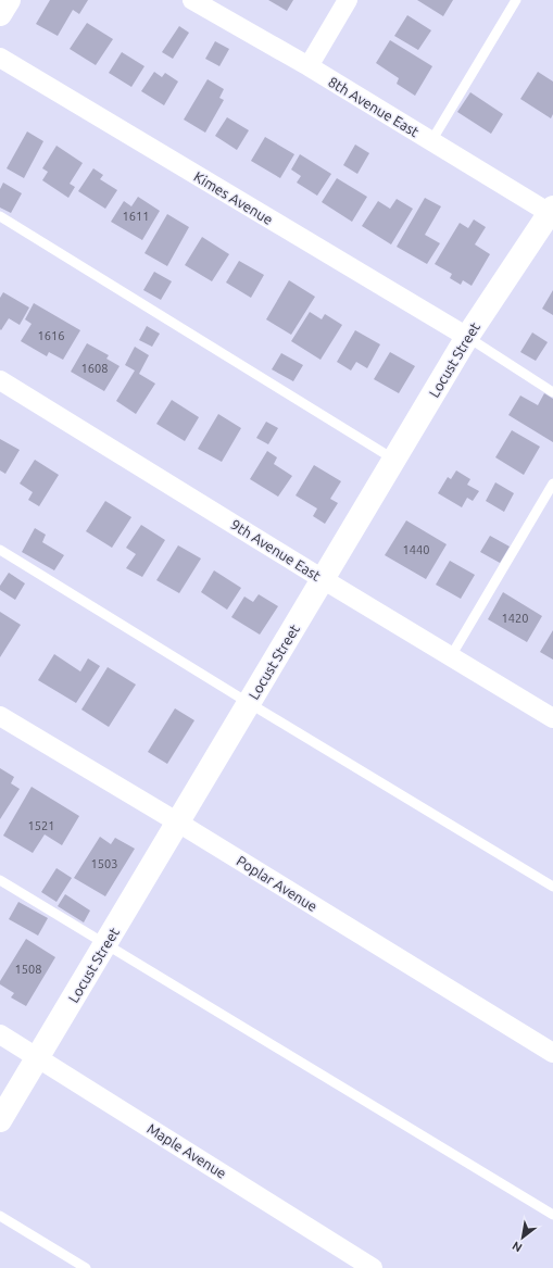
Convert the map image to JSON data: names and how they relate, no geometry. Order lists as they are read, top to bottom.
{
  "streets": {
    "street": [
      "8th Avenue East",
      "Kimes Avenue",
      "Locust Street",
      "9th Avenue East",
      "Poplar Avenue",
      "Maple Avenue"
    ]
  },
  "crossings": [
    ["8th Avenue East", "Locust Street"],
    ["Kimes Avenue", "Locust Street"],
    ["Locust Street", "9th Avenue East"],
    ["Locust Street", "Poplar Avenue"],
    ["Locust Street", "Maple Avenue"]
  ],
  "house_numbers": [
    "1611",
    "1616",
    "1608",
    "1440",
    "1420",
    "1521",
    "1503",
    "1508"
  ],
  "north": "bottom left"
}
